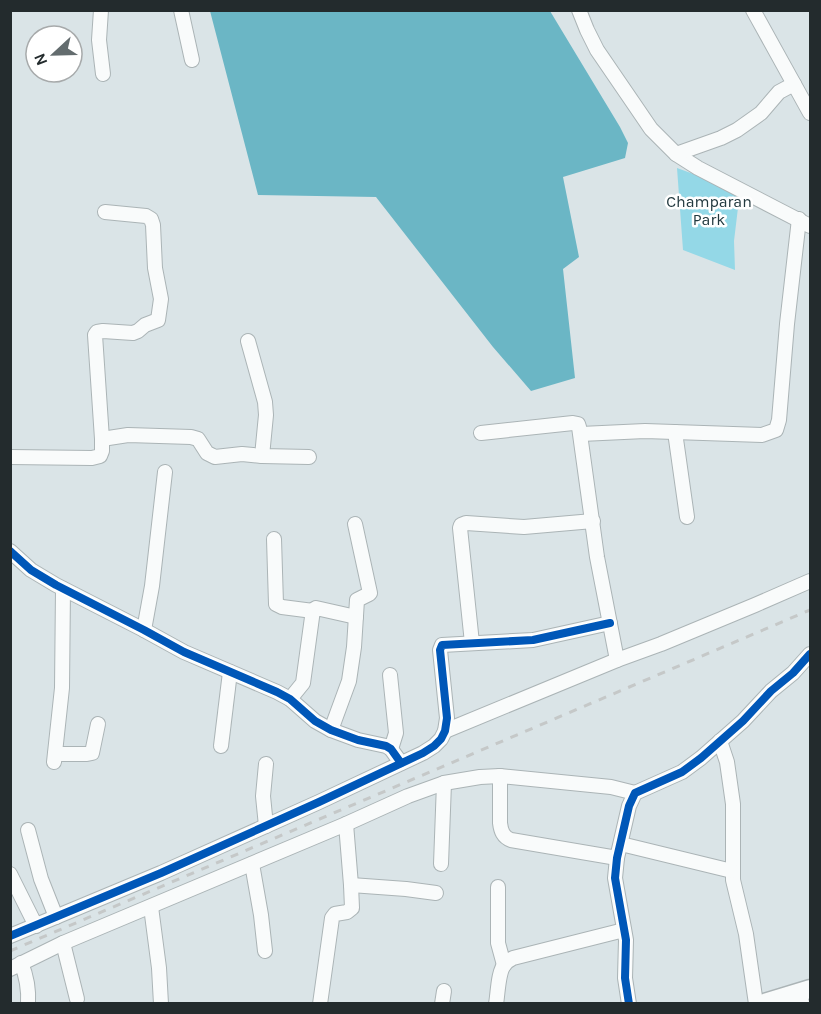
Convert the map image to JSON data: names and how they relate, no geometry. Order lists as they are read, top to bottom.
{
  "parks": ["Champaran Park"],
  "north": "left"
}
